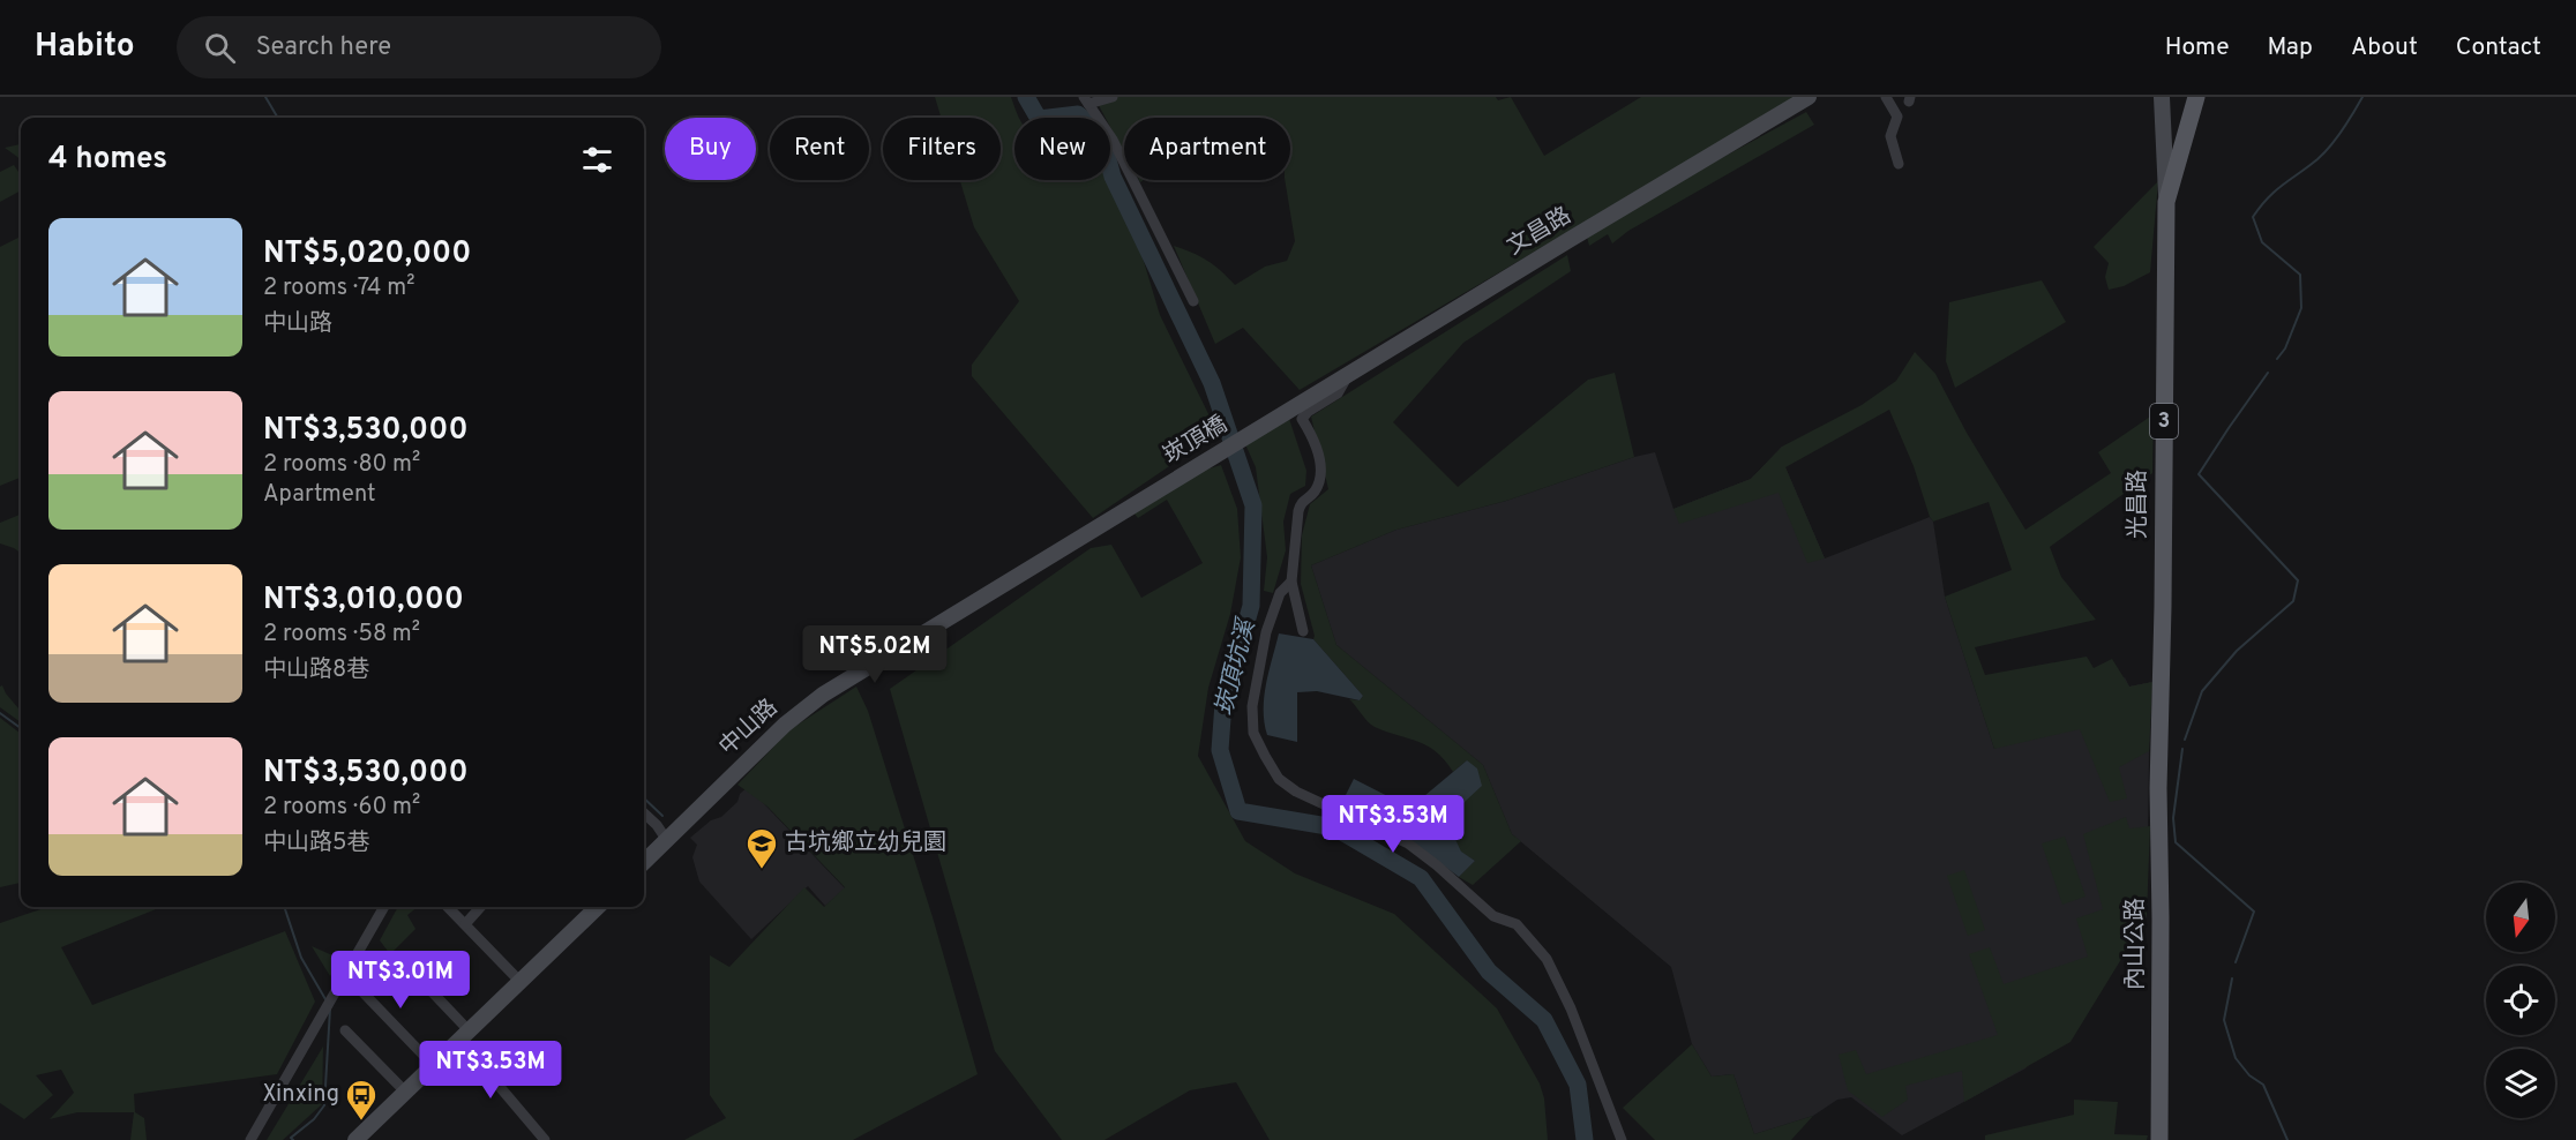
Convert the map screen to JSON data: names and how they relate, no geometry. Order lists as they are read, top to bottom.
{
  "streets": {
    "main road": [
      "文昌路",
      "3",
      "崁頂橋",
      "光昌路",
      "中山路",
      "內山公路"
    ]
  },
  "crossings": [
    ["文昌路", "崁頂橋"],
    ["崁頂橋", "中山路"],
    ["光昌路", "內山公路"]
  ],
  "water": ["崁頂坑溪"],
  "places": {
    "school or university": ["古坑鄉立幼兒園"],
    "bus stop": ["Xinxing"]
  },
  "north": "bottom",
  "page": {
    "header": "Habito",
    "search": "Search here",
    "nav": [
      "Home",
      "Map",
      "About",
      "Contact"
    ],
    "chip": [
      "Buy",
      "Rent",
      "Filters",
      "New",
      "Apartment"
    ],
    "heading": "4 homes",
    "list": [
      {
        "name": "NT$5,020,000",
        "note": "2 rooms · 74 m² · 中山路"
      },
      {
        "name": "NT$3,530,000",
        "note": "2 rooms · 80 m² · Apartment"
      },
      {
        "name": "NT$3,010,000",
        "note": "2 rooms · 58 m² · 中山路8巷"
      },
      {
        "name": "NT$3,530,000",
        "note": "2 rooms · 60 m² · 中山路5巷"
      }
    ],
    "price": [
      "NT$5.02M",
      "NT$3.53M",
      "NT$3.01M",
      "NT$3.53M"
    ]
  }
}
